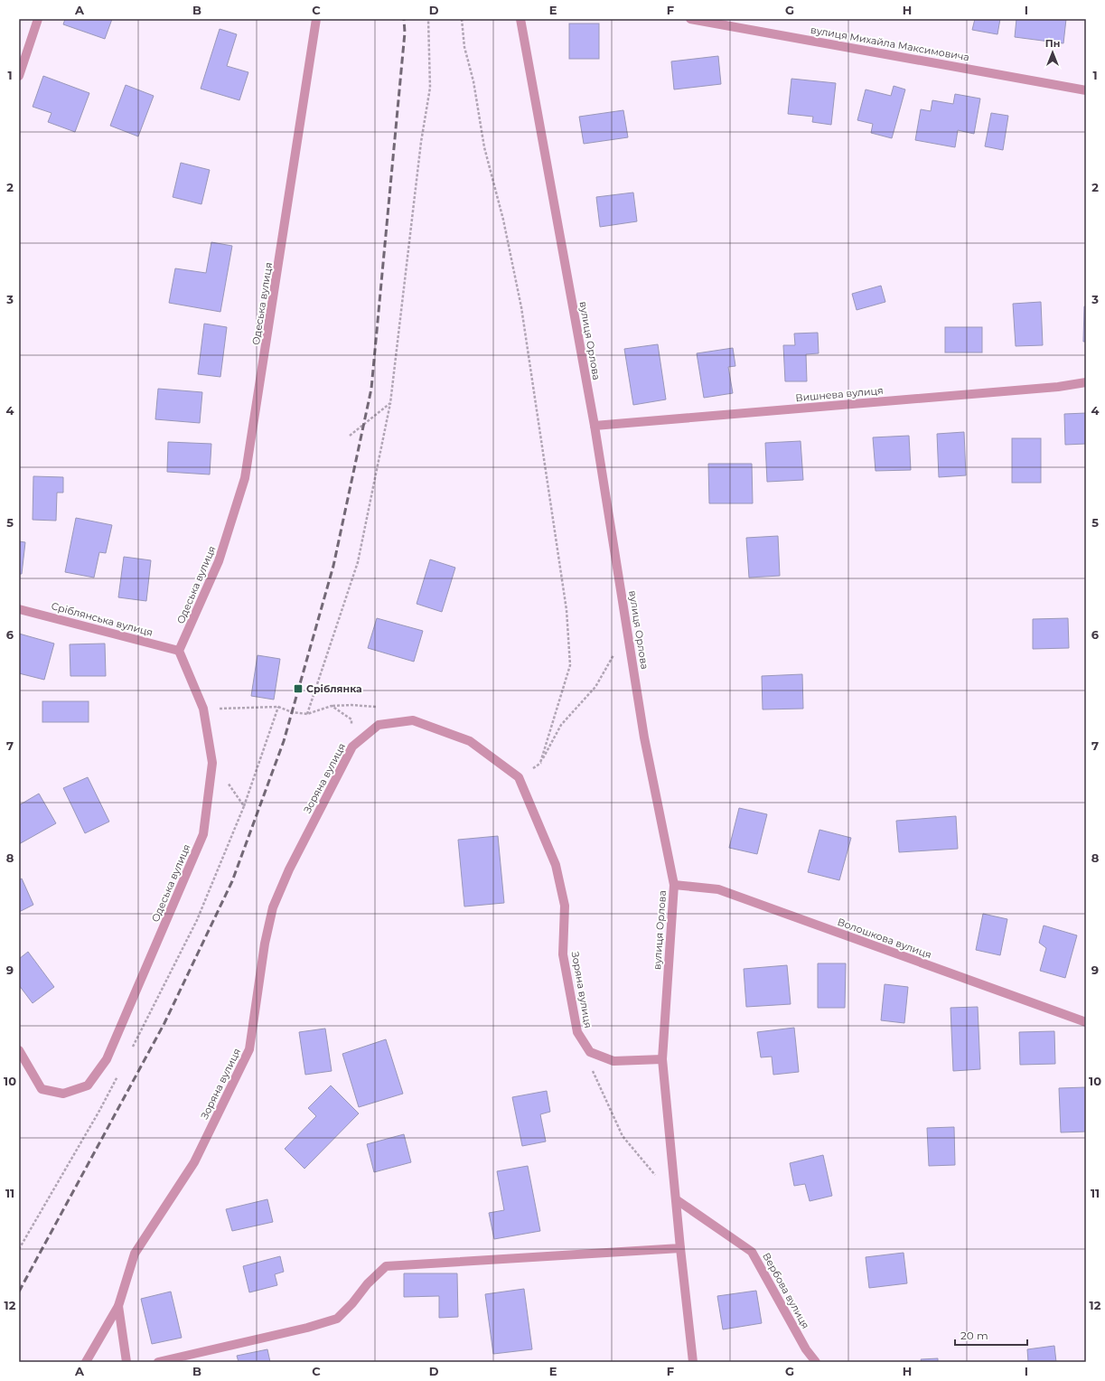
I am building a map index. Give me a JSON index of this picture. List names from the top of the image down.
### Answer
{
  "streets": {
    "street": [
      "вулиця Михайла Максимовича",
      "Одеська вулиця",
      "вулиця Орлова",
      "Вишнева вулиця",
      "Сріблянська вулиця",
      "Зоряна вулиця",
      "Волошкова вулиця",
      "Вербова вулиця"
    ]
  },
  "crossings": [
    ["Одеська вулиця", "Сріблянська вулиця"],
    ["вулиця Орлова", "Вишнева вулиця"],
    ["вулиця Орлова", "Зоряна вулиця"],
    ["вулиця Орлова", "Волошкова вулиця"],
    ["вулиця Орлова", "Вербова вулиця"]
  ],
  "places": {
    "transit": ["Сріблянка"]
  },
  "scale_bar": "20 m",
  "north": "top",
  "grid": {
    "columns": [
      "A",
      "B",
      "C",
      "D",
      "E",
      "F",
      "G",
      "H",
      "I"
    ],
    "rows": [
      "1",
      "2",
      "3",
      "4",
      "5",
      "6",
      "7",
      "8",
      "9",
      "10",
      "11",
      "12"
    ]
  }
}
